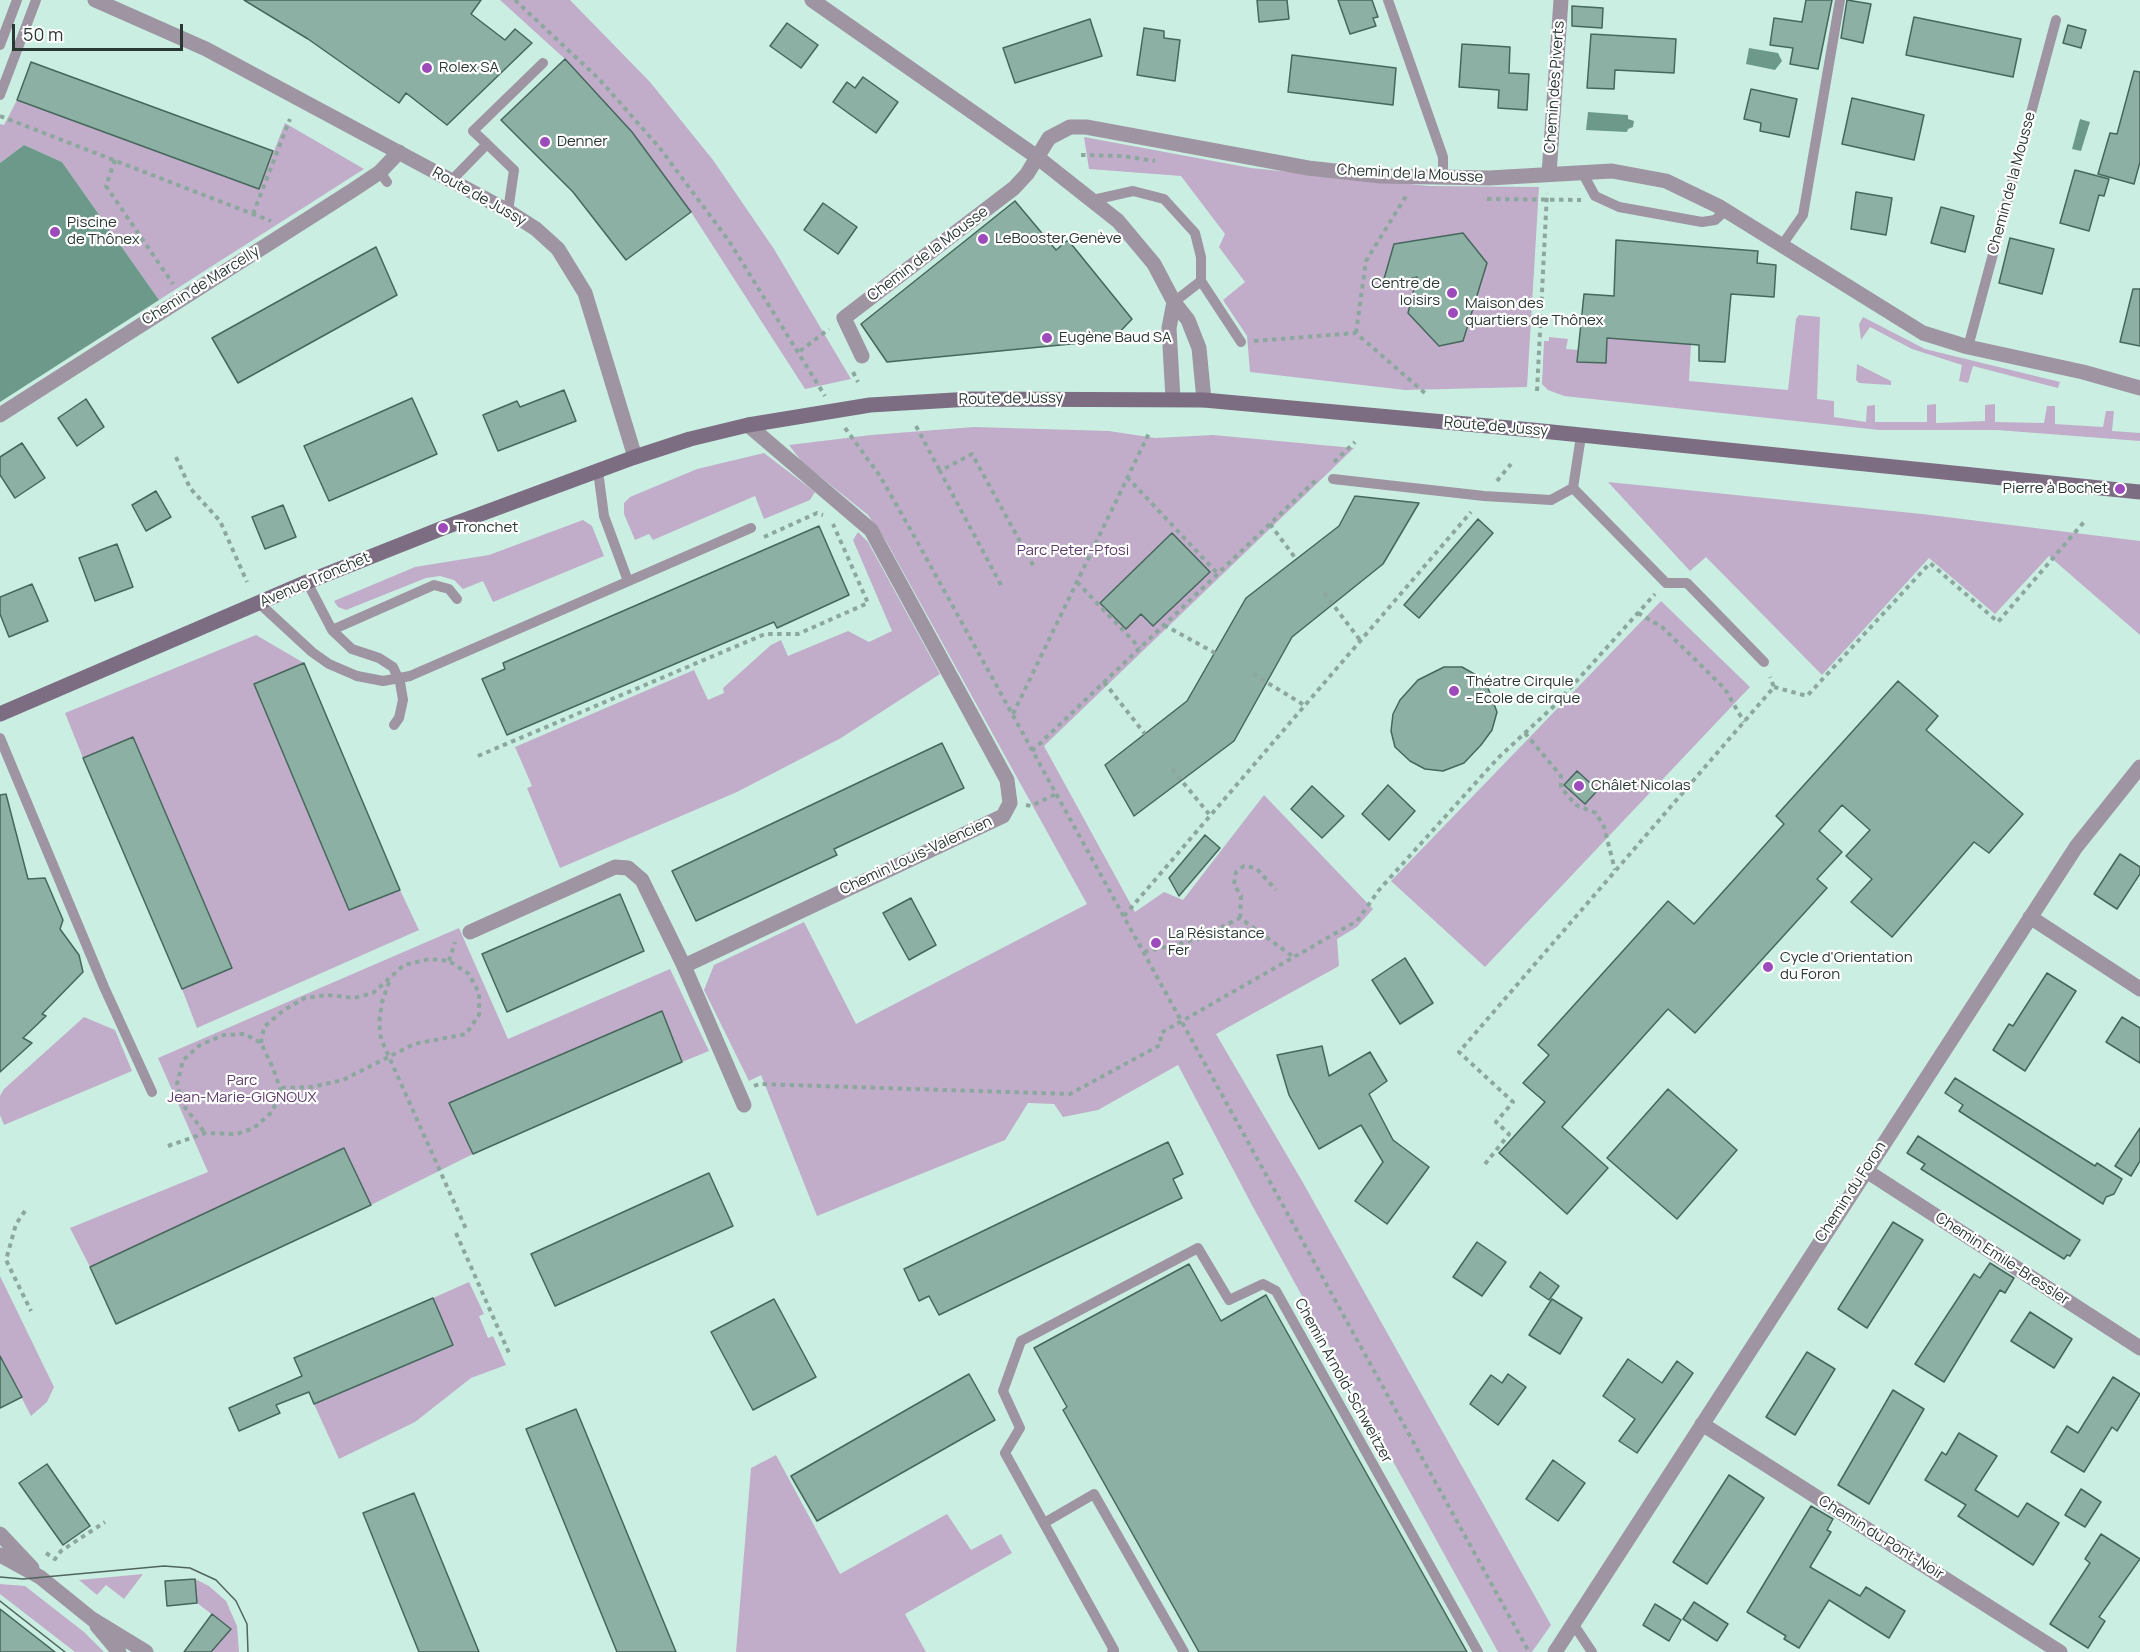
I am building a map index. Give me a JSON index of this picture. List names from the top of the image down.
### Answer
{
  "streets": {
    "main road": ["Route de Jussy", "Avenue Tronchet"],
    "street": [
      "Chemin des Piverts",
      "Chemin de la Mousse",
      "Chemin de Marcelly",
      "Chemin Louis-Valencien",
      "Chemin du Foron",
      "Chemin Emile-Bressler",
      "Chemin du Pont-Noir"
    ],
    "lane": ["Chemin Arnold-Schweitzer"]
  },
  "crossings": [
    ["Chemin des Piverts", "Chemin de la Mousse"],
    ["Route de Jussy", "Chemin de Marcelly"],
    ["Route de Jussy", "Avenue Tronchet"],
    ["Chemin du Foron", "Chemin Emile-Bressler"],
    ["Chemin du Foron", "Chemin du Pont-Noir"]
  ],
  "parks": ["Parc Peter-Pfosi", "Parc Jean-Marie-GIGNOUX"],
  "places": [
    "Rolex SA",
    "Denner",
    "Piscine de Thônex",
    "LeBooster Genève",
    "Centre de loisirs",
    "Maison des quartiers de Thônex",
    "Eugène Baud SA",
    "Pierre à Bochet",
    "Tronchet",
    "Théatre Cirqule - Ecole de cirque",
    "Châlet Nicolas",
    "La Résistance Fer",
    "Cycle d'Orientation du Foron"
  ],
  "scale_bar": "50 m"
}
